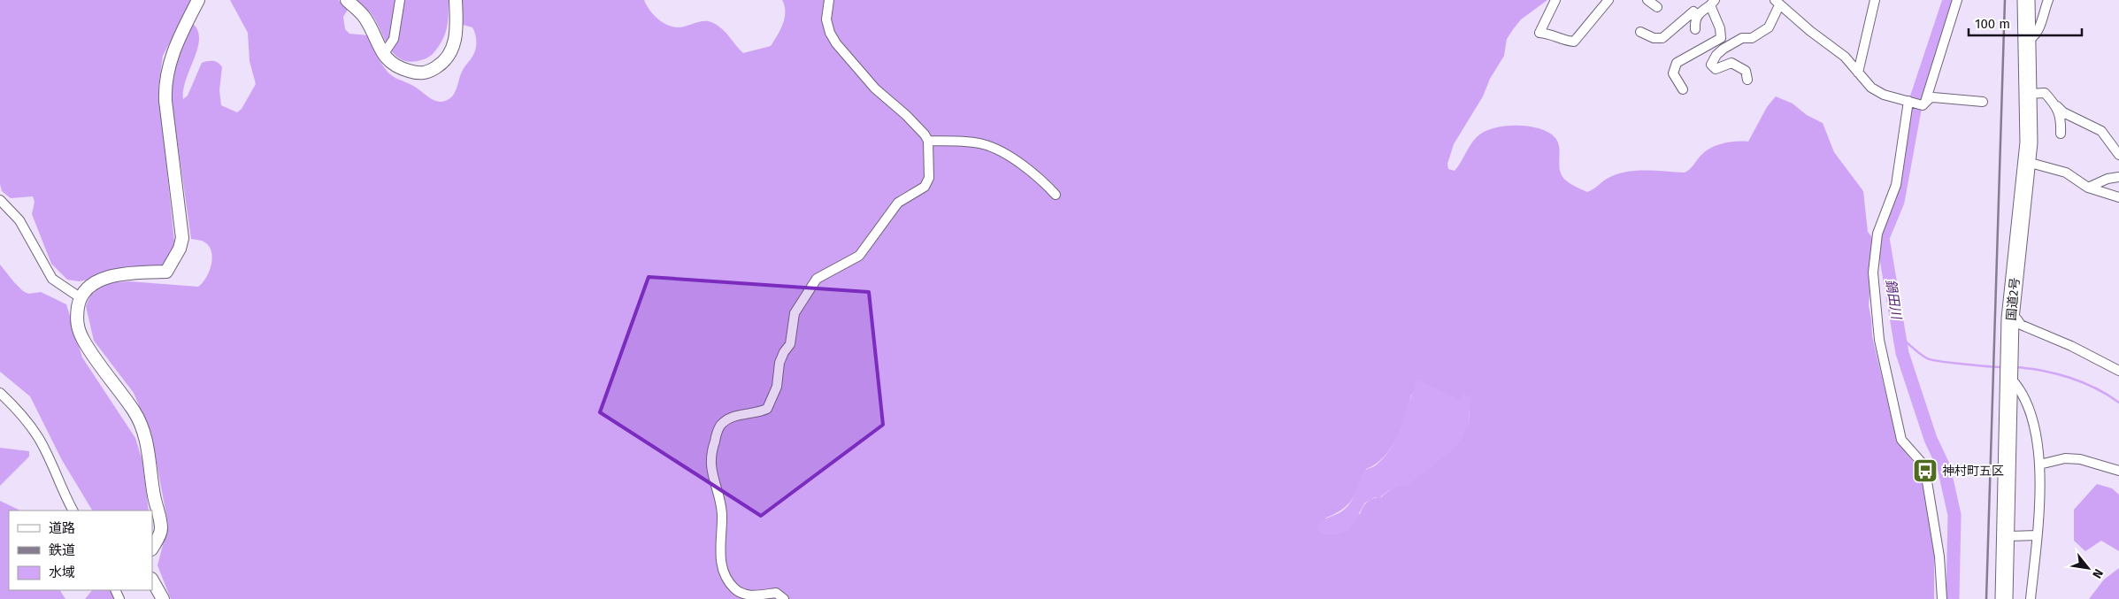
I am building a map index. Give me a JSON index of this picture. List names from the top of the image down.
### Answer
{
  "streets": {
    "highway": ["国道2号"]
  },
  "water": ["鍋田川"],
  "places": {
    "bus stop": ["神村町五区"]
  },
  "legend": ["道路", "鉄道", "水域"],
  "scale_bar": "100 m",
  "north": "bottom right"
}
